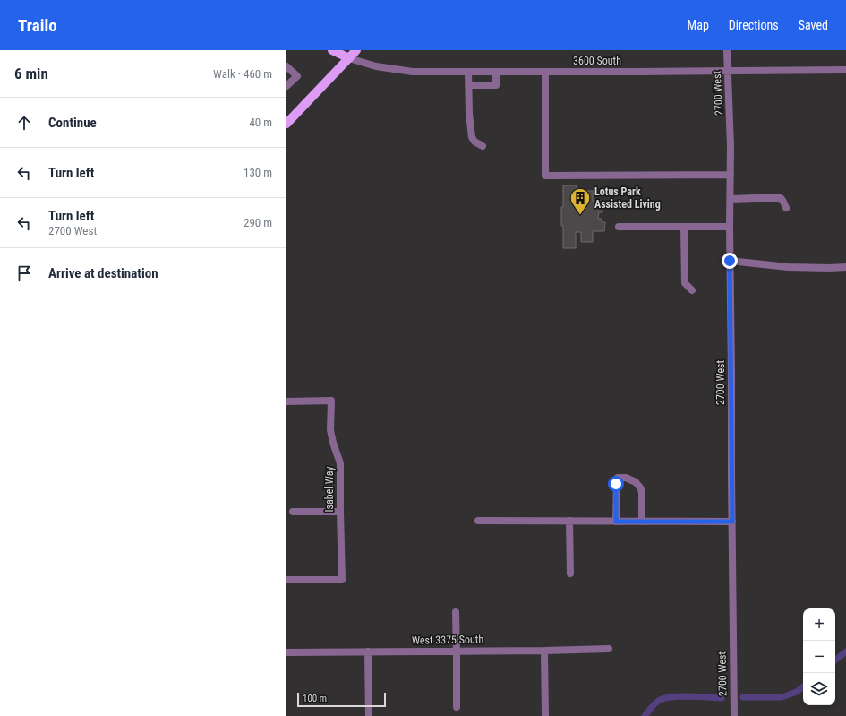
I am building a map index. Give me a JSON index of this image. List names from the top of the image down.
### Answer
{
  "streets": {
    "street": [
      "3600 South",
      "2700 West",
      "Isabel Way",
      "West 3375 South"
    ]
  },
  "crossings": [
    ["3600 South", "2700 West"]
  ],
  "places": {
    "building": ["Lotus Park Assisted Living"]
  },
  "scale_bar": "100 m",
  "page": {
    "header": "Trailo",
    "nav": ["Map", "Directions", "Saved"],
    "heading": ["6 min", "Walk · 460 m"],
    "list": [
      ["Continue", "40 m"],
      ["Turn left", "130 m"],
      ["Turn left", "2700 West", "290 m"],
      "Arrive at destination"
    ],
    "map_buttons": ["+", "−"],
    "scale": "100 m"
  }
}
